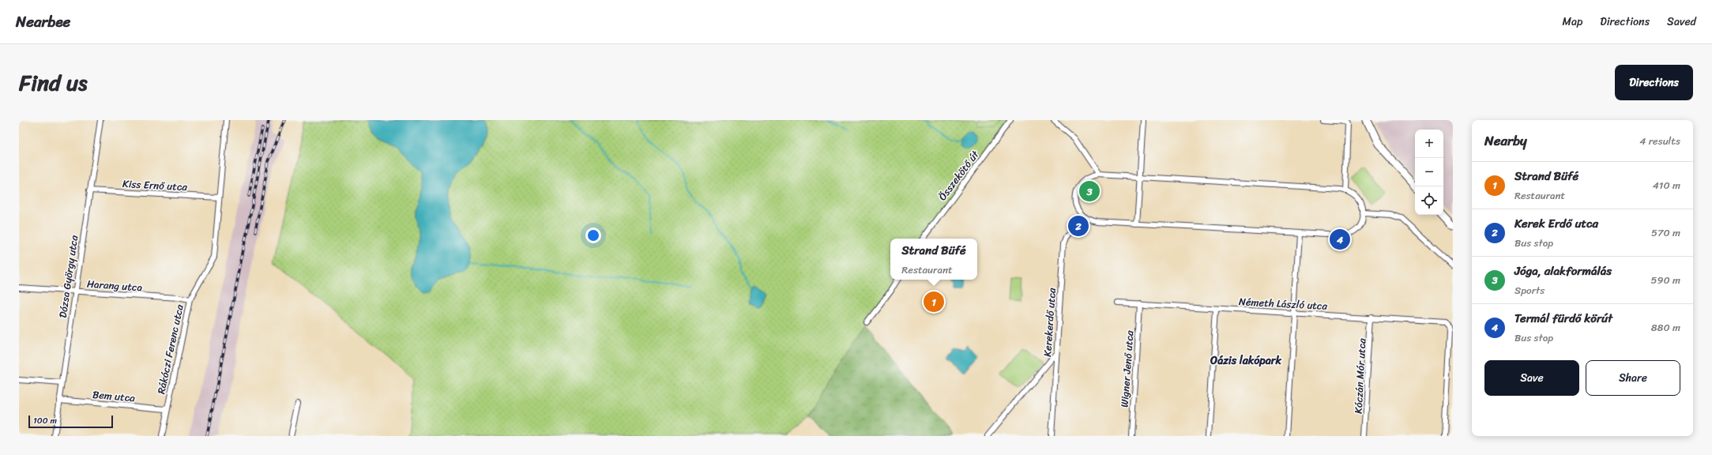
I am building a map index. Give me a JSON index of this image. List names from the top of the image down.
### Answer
{
  "streets": {
    "street": [
      "Összekötő út",
      "Kiss Ernő utca",
      "Dózsa György utca",
      "Harang utca",
      "Németh László utca",
      "Kerekerdő utca",
      "Rákóczi Ferenc utca",
      "Wigner Jenő utca",
      "Kóczán Mór utca",
      "Bem utca"
    ]
  },
  "crossings": [
    ["Kiss Ernő utca", "Dózsa György utca"],
    ["Kiss Ernő utca", "Rákóczi Ferenc utca"],
    ["Dózsa György utca", "Harang utca"],
    ["Dózsa György utca", "Bem utca"],
    ["Harang utca", "Rákóczi Ferenc utca"],
    ["Németh László utca", "Wigner Jenő utca"],
    ["Németh László utca", "Kóczán Mór utca"],
    ["Rákóczi Ferenc utca", "Bem utca"]
  ],
  "districts": ["Oázis lakópark"],
  "scale_bar": "100 m",
  "page": {
    "header": "Nearbee",
    "nav": ["Map", "Directions", "Saved"],
    "title": "Find us",
    "buttons": [
      "Directions",
      ["Save", "Share"]
    ],
    "heading": ["Nearby", "4 results"],
    "map_buttons": ["+", "−"],
    "list": [
      {
        "mark": "1",
        "name": "Strand Büfé",
        "note": "Restaurant",
        "value": "410 m"
      },
      {
        "mark": "2",
        "name": "Kerek Erdő utca",
        "note": "Bus stop",
        "value": "570 m"
      },
      {
        "mark": "3",
        "name": "Jóga, alakformálás",
        "note": "Sports",
        "value": "590 m"
      },
      {
        "mark": "4",
        "name": "Termál fürdő körút",
        "note": "Bus stop",
        "value": "880 m"
      }
    ],
    "pins": [
      "3",
      "2",
      "4",
      "1"
    ],
    "popup": ["Strand Büfé", "Restaurant"],
    "scale": "100 m"
  }
}
